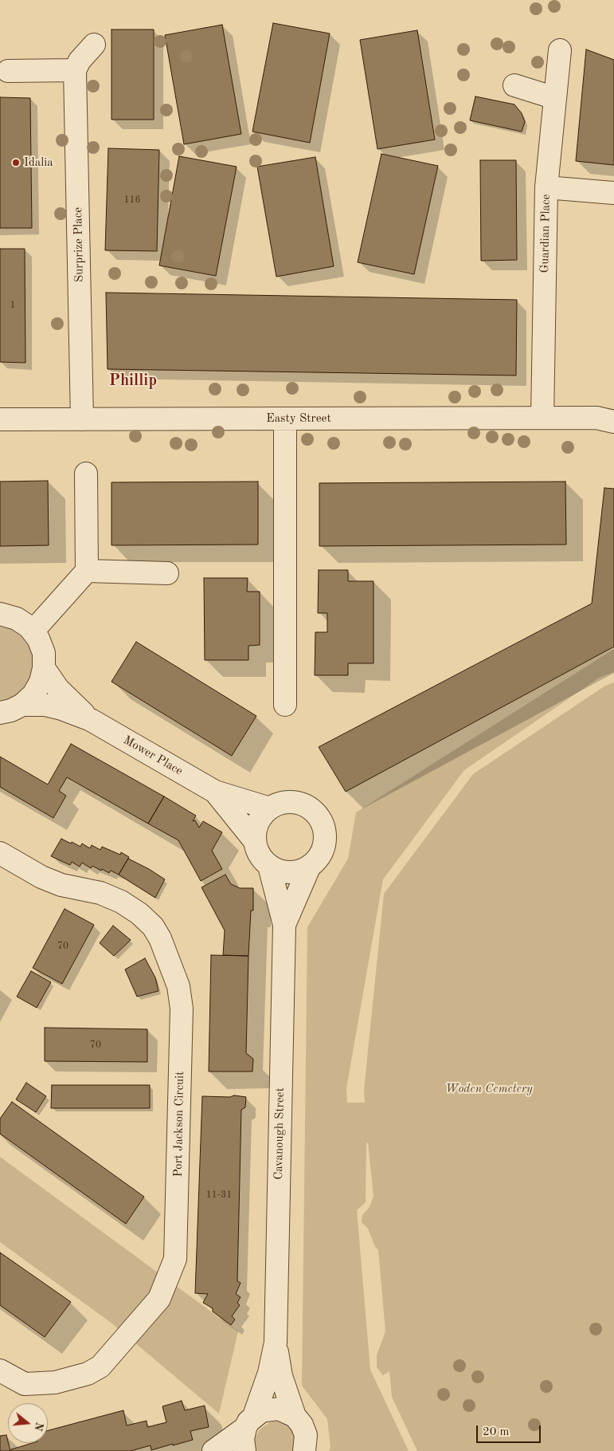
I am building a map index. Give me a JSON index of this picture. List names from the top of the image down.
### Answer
{
  "streets": {
    "street": [
      "Guardian Place",
      "Surprize Place",
      "Easty Street",
      "Mower Place",
      "Port Jackson Circuit",
      "Cavanough Street"
    ]
  },
  "crossings": [
    ["Guardian Place", "Easty Street"],
    ["Surprize Place", "Easty Street"],
    ["Mower Place", "Cavanough Street"]
  ],
  "districts": ["Phillip"],
  "parks": ["Woden Cemetery"],
  "places": ["Idalia"],
  "house_numbers": [
    "116",
    "1",
    "70",
    "70",
    "11-31"
  ],
  "scale_bar": "20 m",
  "north": "right"
}
